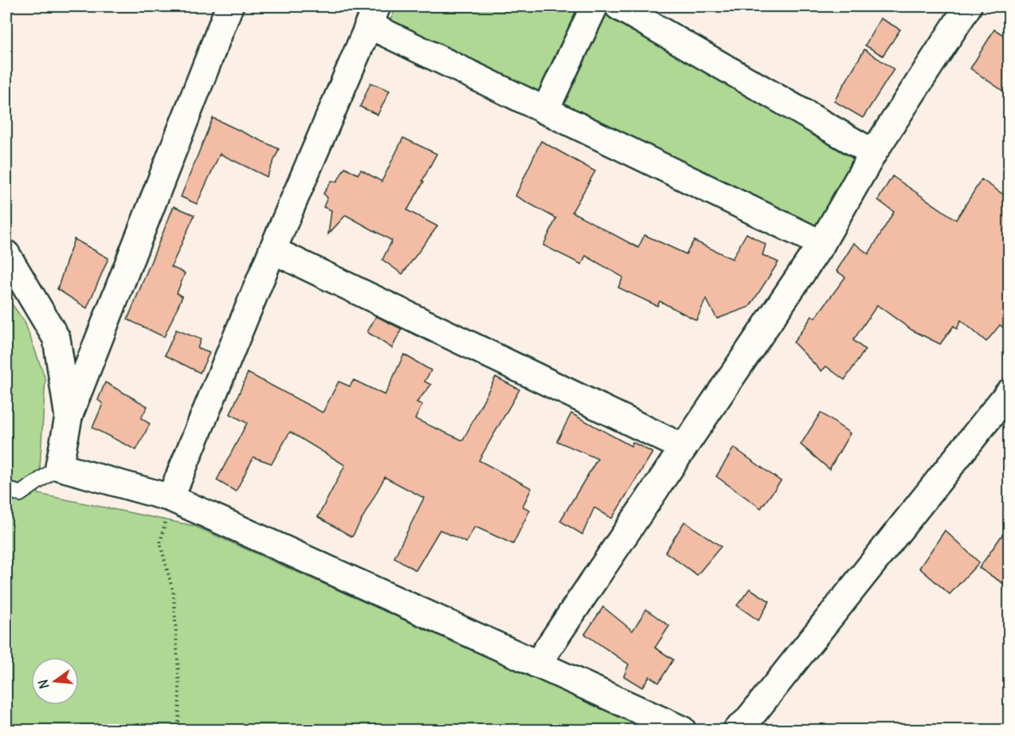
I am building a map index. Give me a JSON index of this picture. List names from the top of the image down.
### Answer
{
  "north": "left"
}
